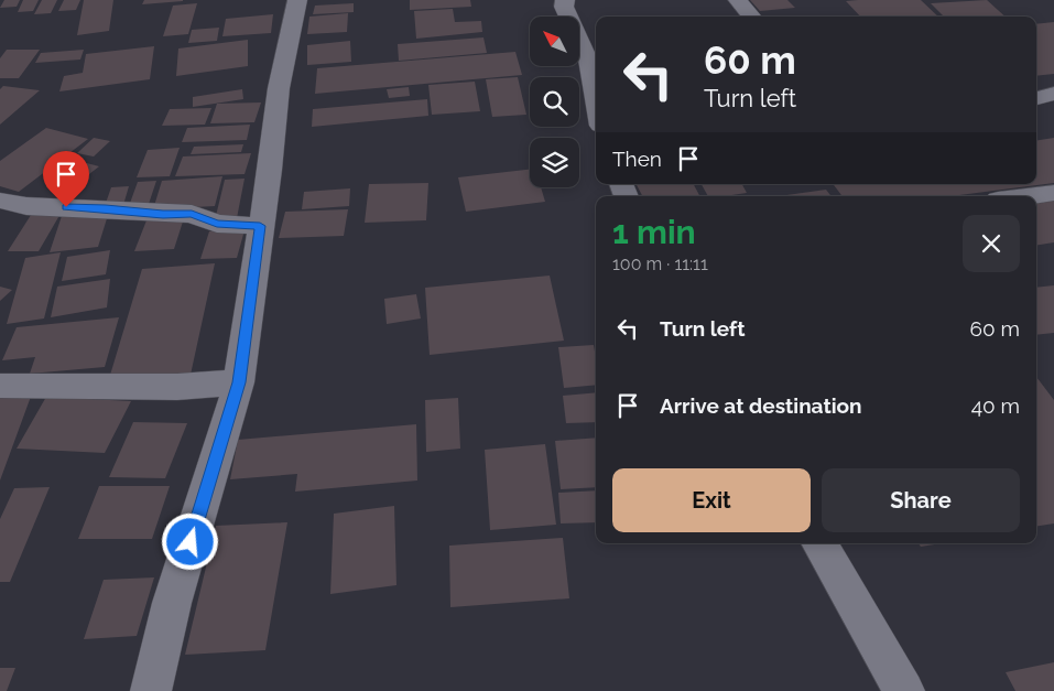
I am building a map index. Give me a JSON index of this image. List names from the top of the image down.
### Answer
{
  "north": "top left",
  "page": {
    "turn": ["60 m", "Turn left"],
    "then": "Then",
    "heading": ["1 min", "100 m · 11:11"],
    "list": [
      {
        "name": "Turn left",
        "value": "60 m"
      },
      {
        "name": "Arrive at destination",
        "value": "40 m"
      }
    ],
    "buttons": ["Exit", "Share"]
  }
}
